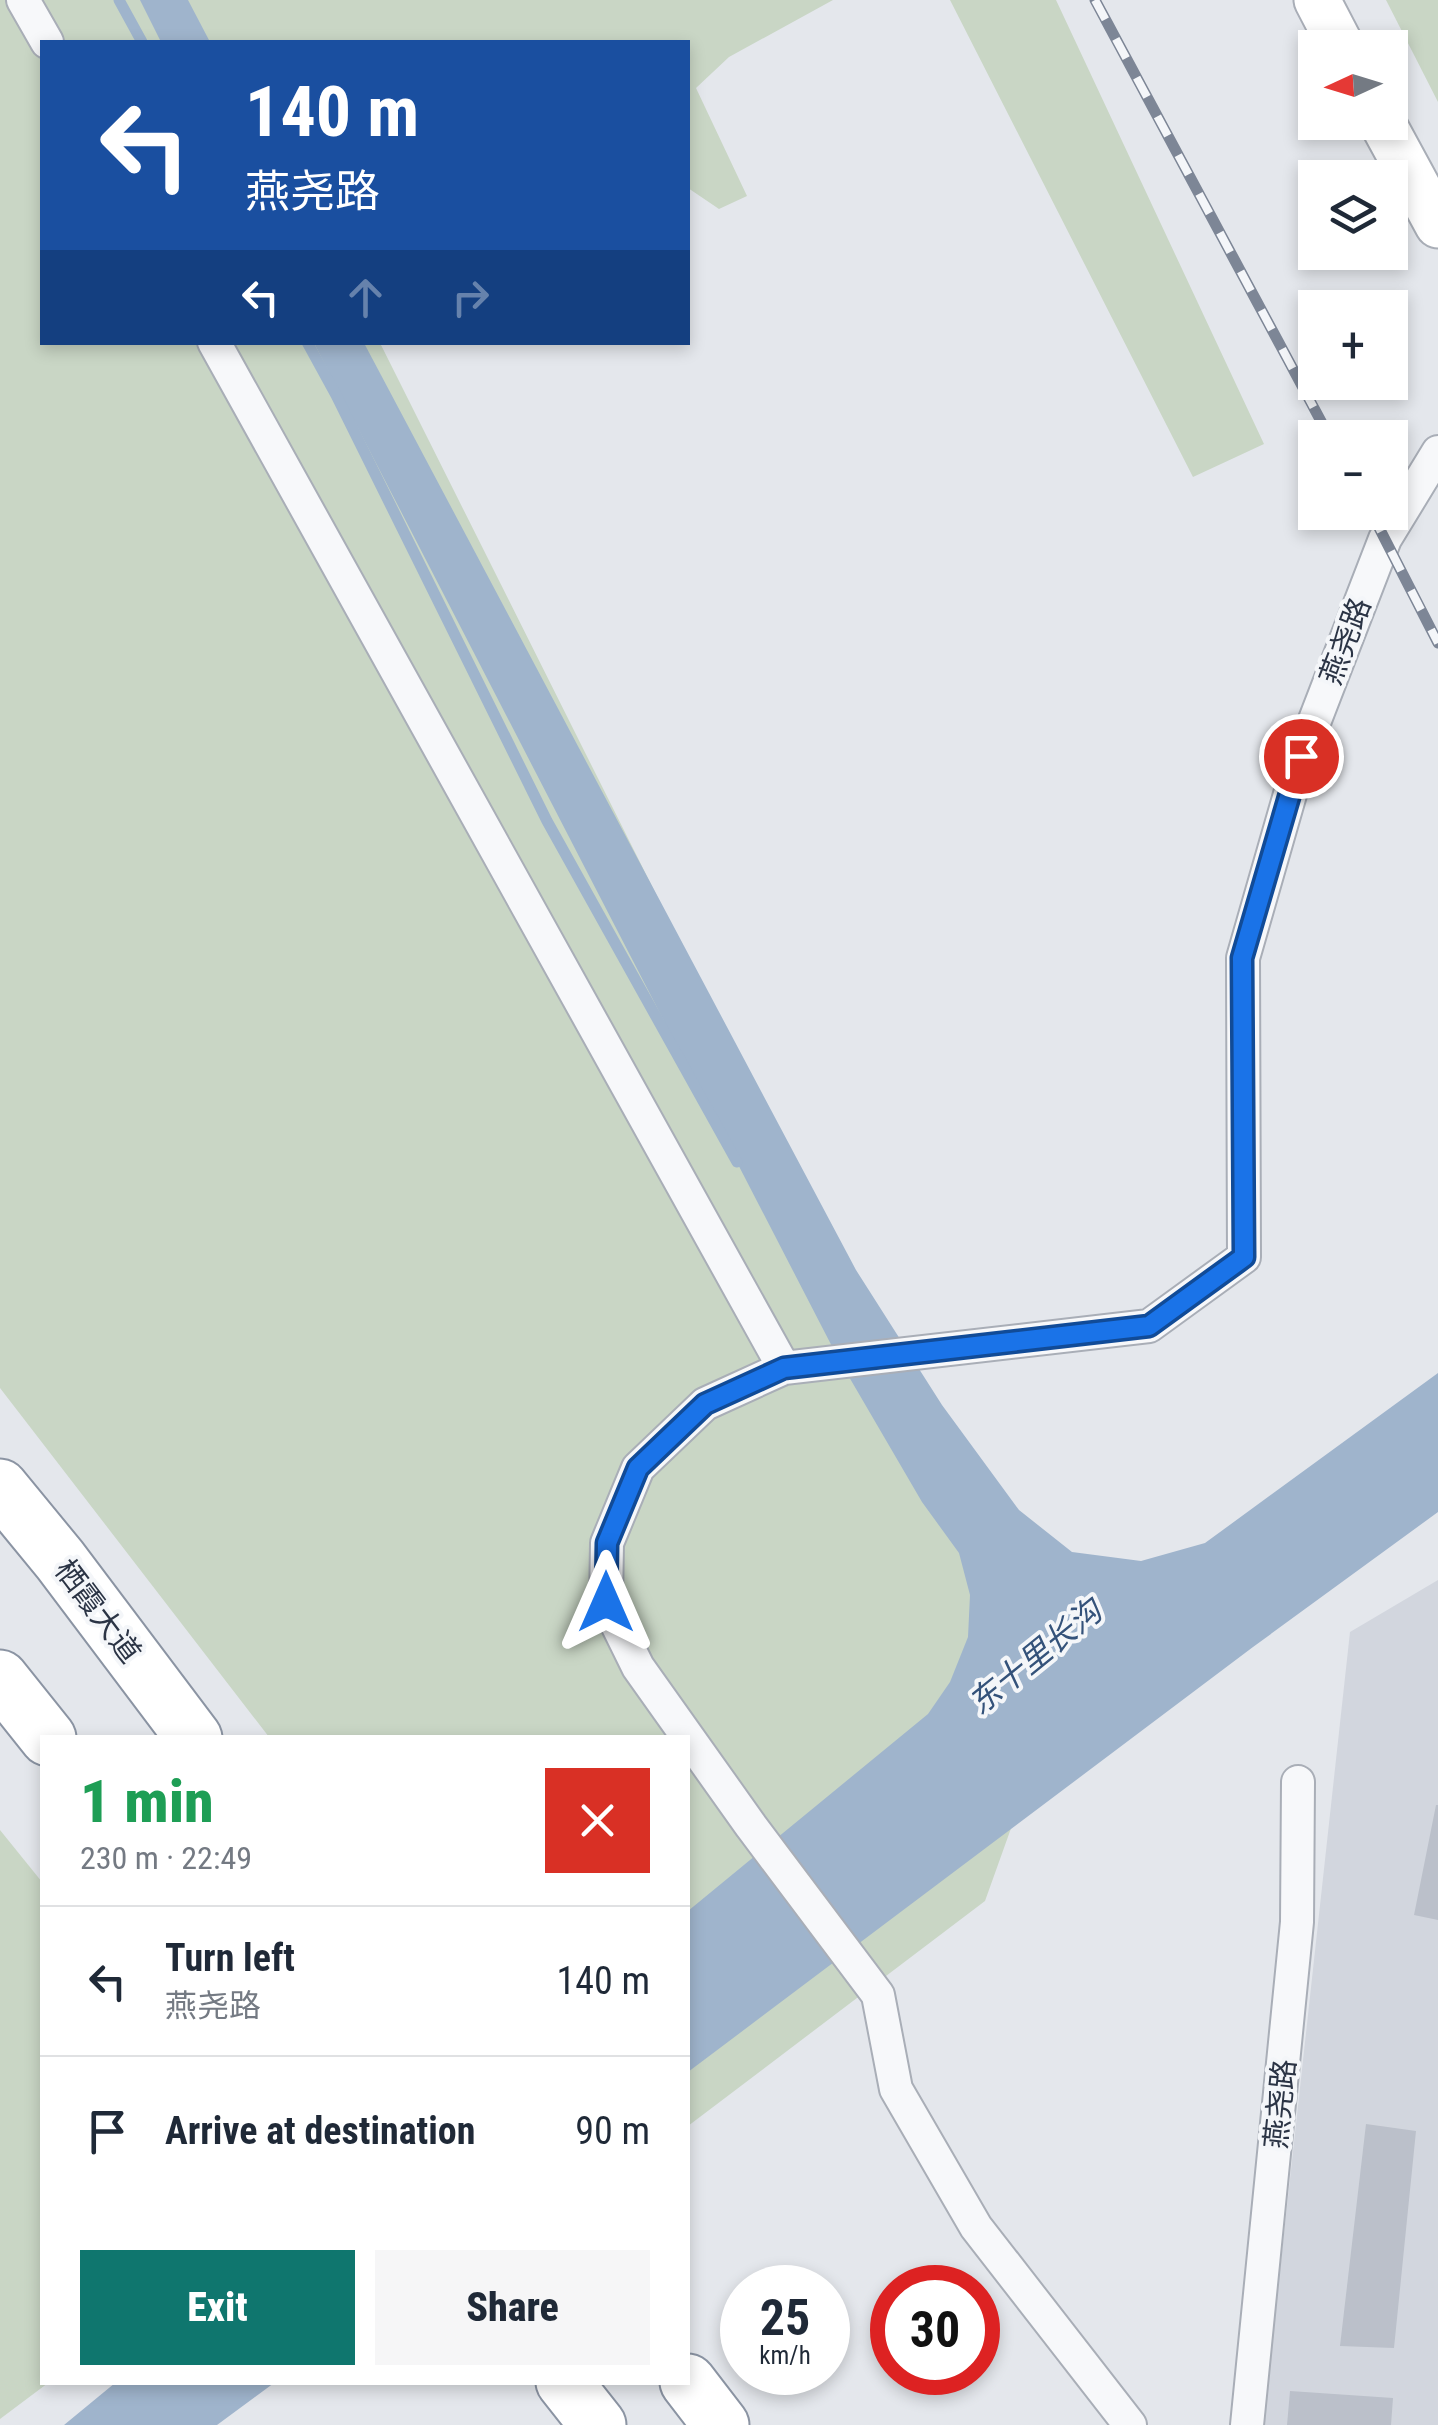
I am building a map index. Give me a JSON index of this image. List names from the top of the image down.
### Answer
{
  "streets": {
    "highway": ["栖霞大道"],
    "street": ["燕尧路"]
  },
  "water": ["东十里长沟"],
  "north": "left",
  "page": {
    "map_buttons": ["+", "−"],
    "turn": ["140 m", "燕尧路"],
    "heading": ["1 min", "230 m · 22:49"],
    "list": [
      {
        "name": "Turn left",
        "note": "燕尧路",
        "value": "140 m"
      },
      {
        "name": "Arrive at destination",
        "value": "90 m"
      }
    ],
    "buttons": ["Exit", "Share"],
    "speed": "25 km/h",
    "limit": "30"
  }
}
